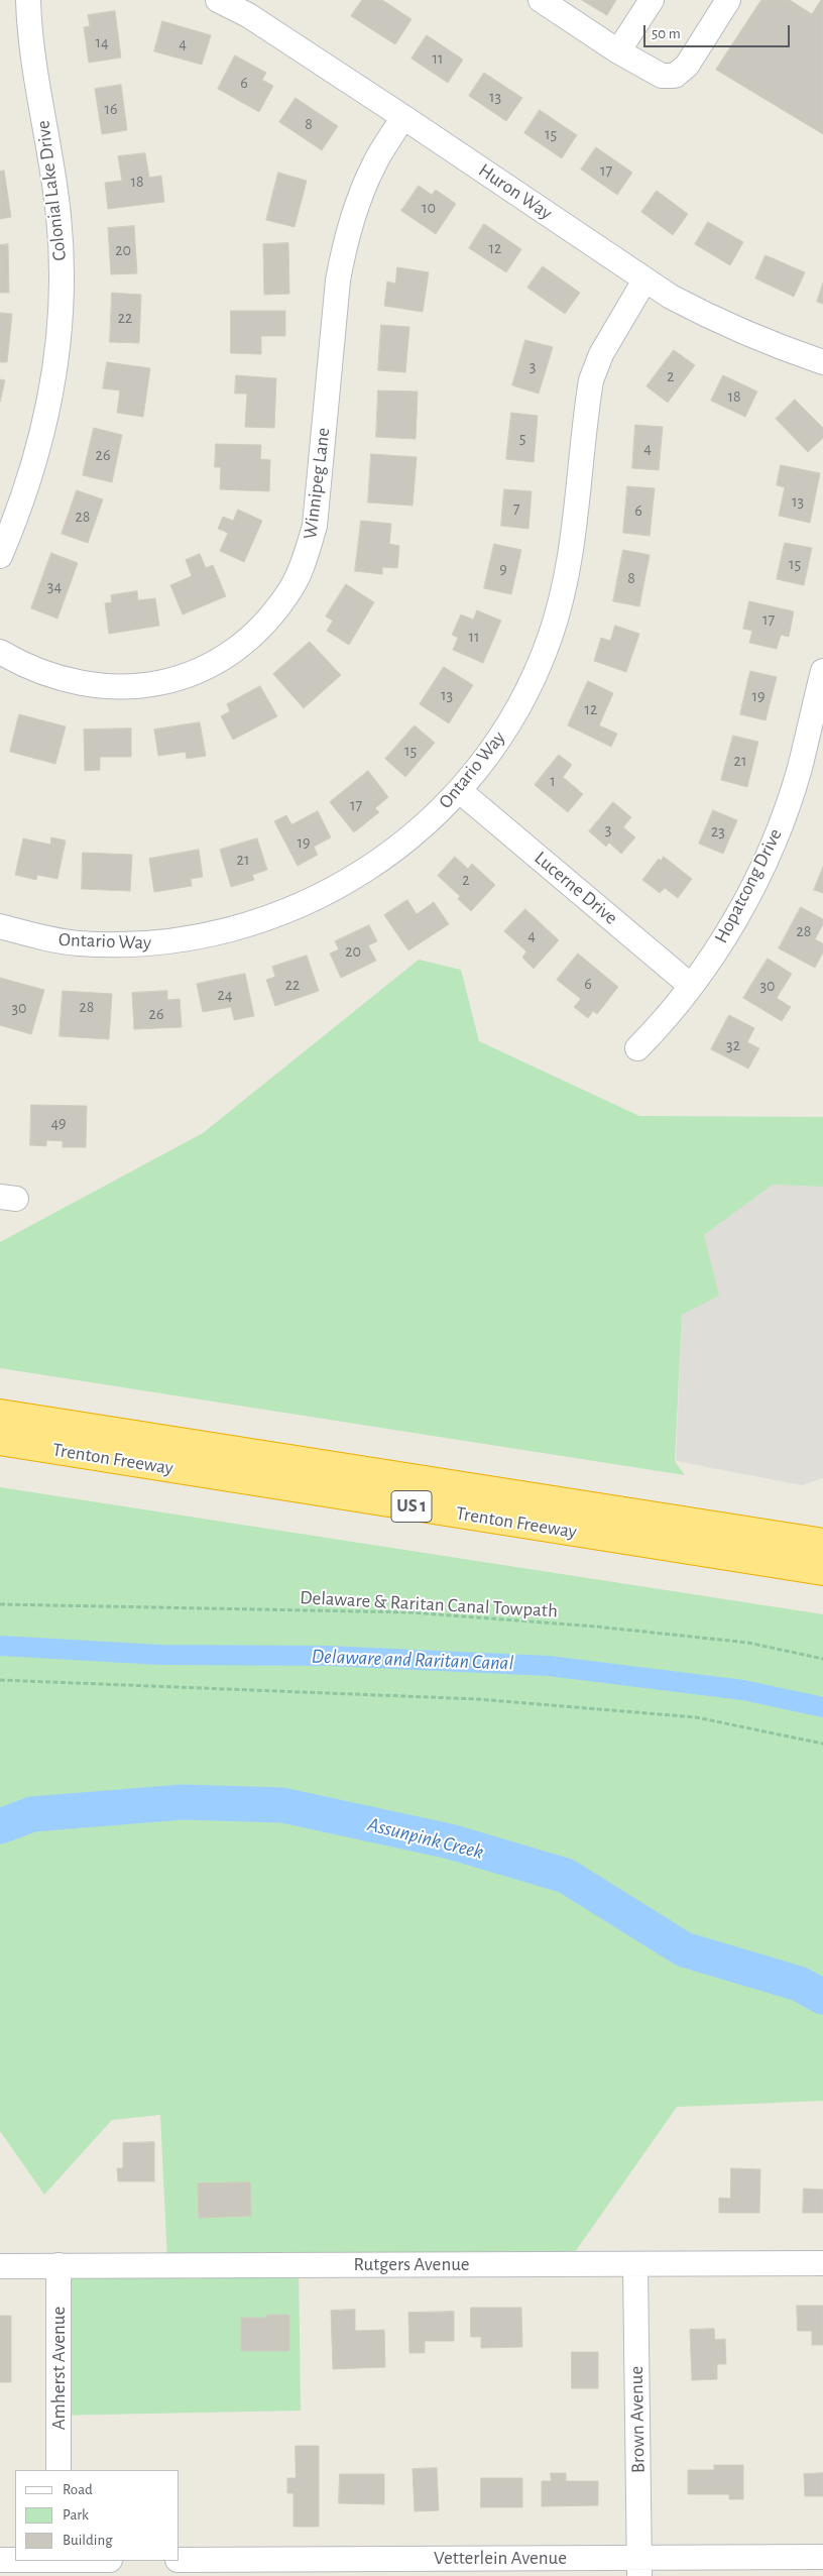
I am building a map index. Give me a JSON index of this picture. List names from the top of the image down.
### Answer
{
  "streets": {
    "highway": ["Trenton Freeway", "US 1"],
    "street": [
      "Colonial Lake Drive",
      "Huron Way",
      "Winnipeg Lane",
      "Ontario Way",
      "Hopatcong Drive",
      "Lucerne Drive",
      "Rutgers Avenue",
      "Amherst Avenue",
      "Brown Avenue",
      "Vetterlein Avenue"
    ],
    "path": ["Delaware & Raritan Canal Towpath"]
  },
  "crossings": [
    ["Huron Way", "Winnipeg Lane"],
    ["Huron Way", "Ontario Way"],
    ["Ontario Way", "Lucerne Drive"],
    ["Hopatcong Drive", "Lucerne Drive"],
    ["Rutgers Avenue", "Amherst Avenue"],
    ["Rutgers Avenue", "Brown Avenue"],
    ["Brown Avenue", "Vetterlein Avenue"]
  ],
  "water": ["Delaware and Raritan Canal", "Assunpink Creek"],
  "house_numbers": [
    "14",
    "4",
    "11",
    "6",
    "13",
    "16",
    "8",
    "15",
    "17",
    "18",
    "10",
    "12",
    "20",
    "22",
    "3",
    "2",
    "18",
    "5",
    "4",
    "26",
    "13",
    "7",
    "6",
    "28",
    "15",
    "9",
    "8",
    "34",
    "17",
    "11",
    "13",
    "19",
    "12",
    "15",
    "21",
    "1",
    "17",
    "3",
    "23",
    "19",
    "21",
    "2",
    "28",
    "4",
    "20",
    "6",
    "22",
    "30",
    "24",
    "28",
    "30",
    "26",
    "32",
    "49"
  ],
  "legend": ["Road", "Park", "Building"],
  "scale_bar": "50 m"
}
